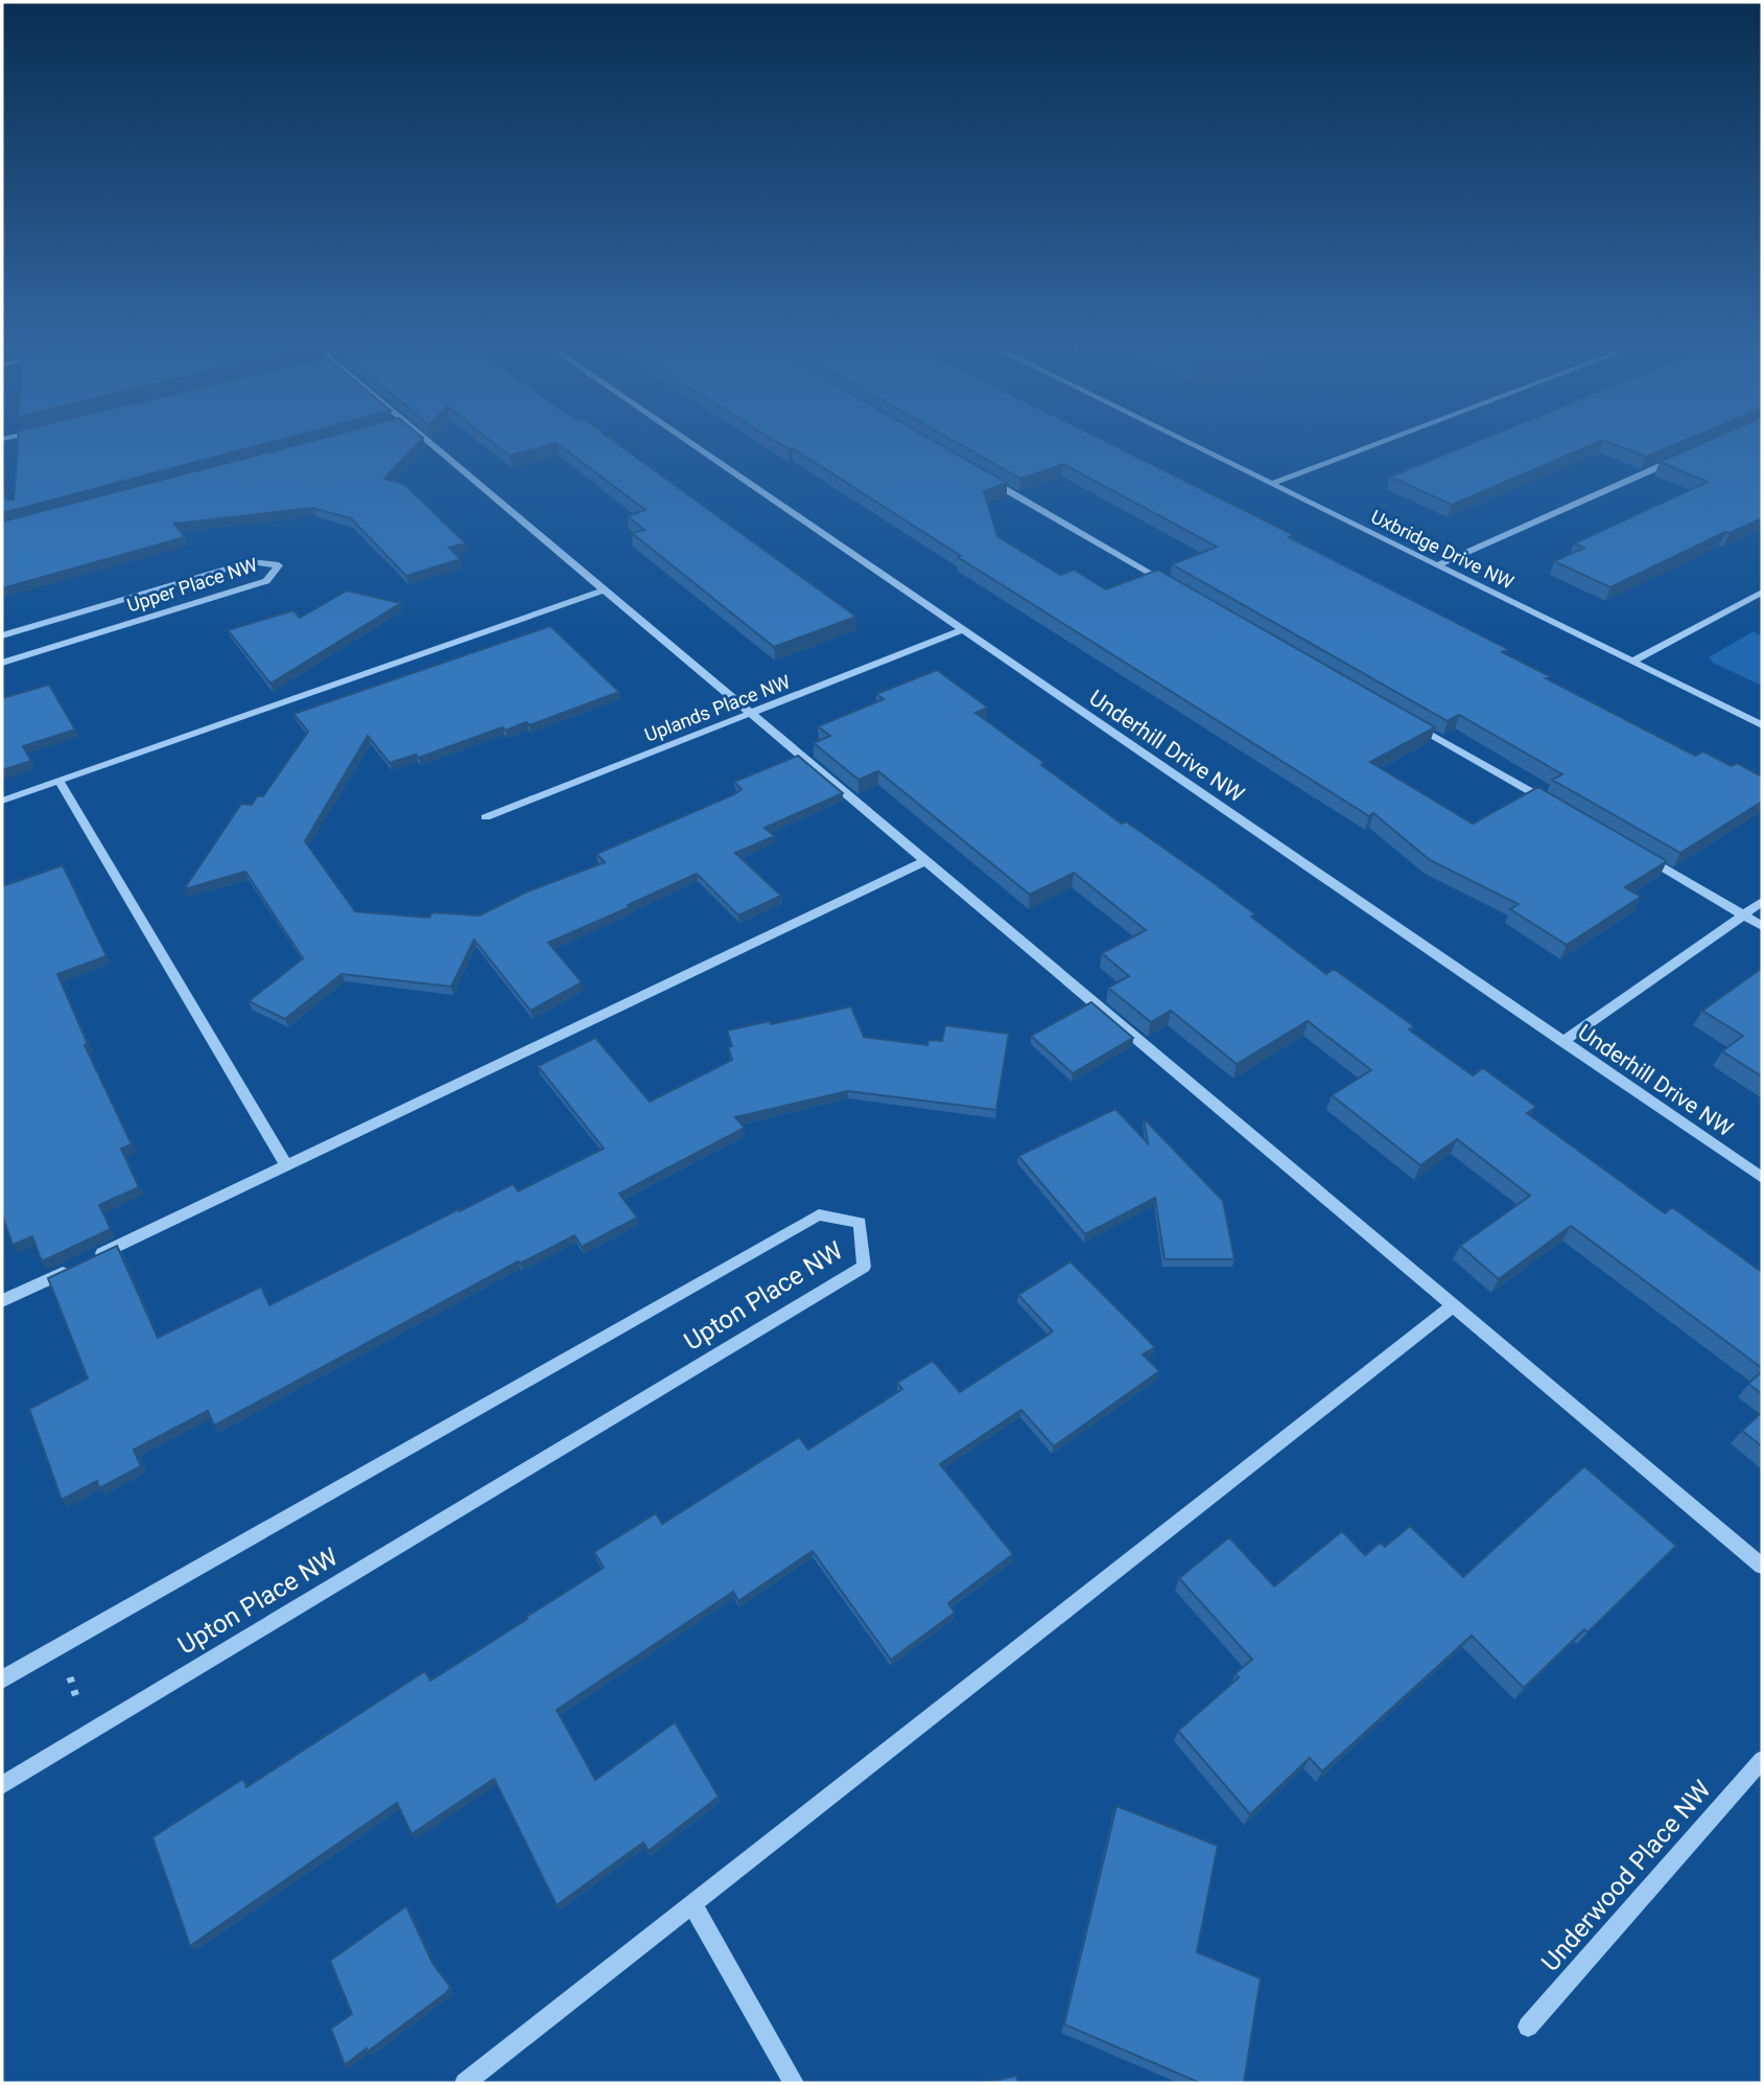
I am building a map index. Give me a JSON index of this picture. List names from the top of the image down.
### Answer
{
  "streets": {
    "street": [
      "Uxbridge Drive NW",
      "Upper Place NW",
      "Uplands Place NW",
      "Underhill Drive NW",
      "Upton Place NW",
      "Underwood Place NW"
    ]
  },
  "crossings": [
    ["Uplands Place NW", "Underhill Drive NW"]
  ]
}
